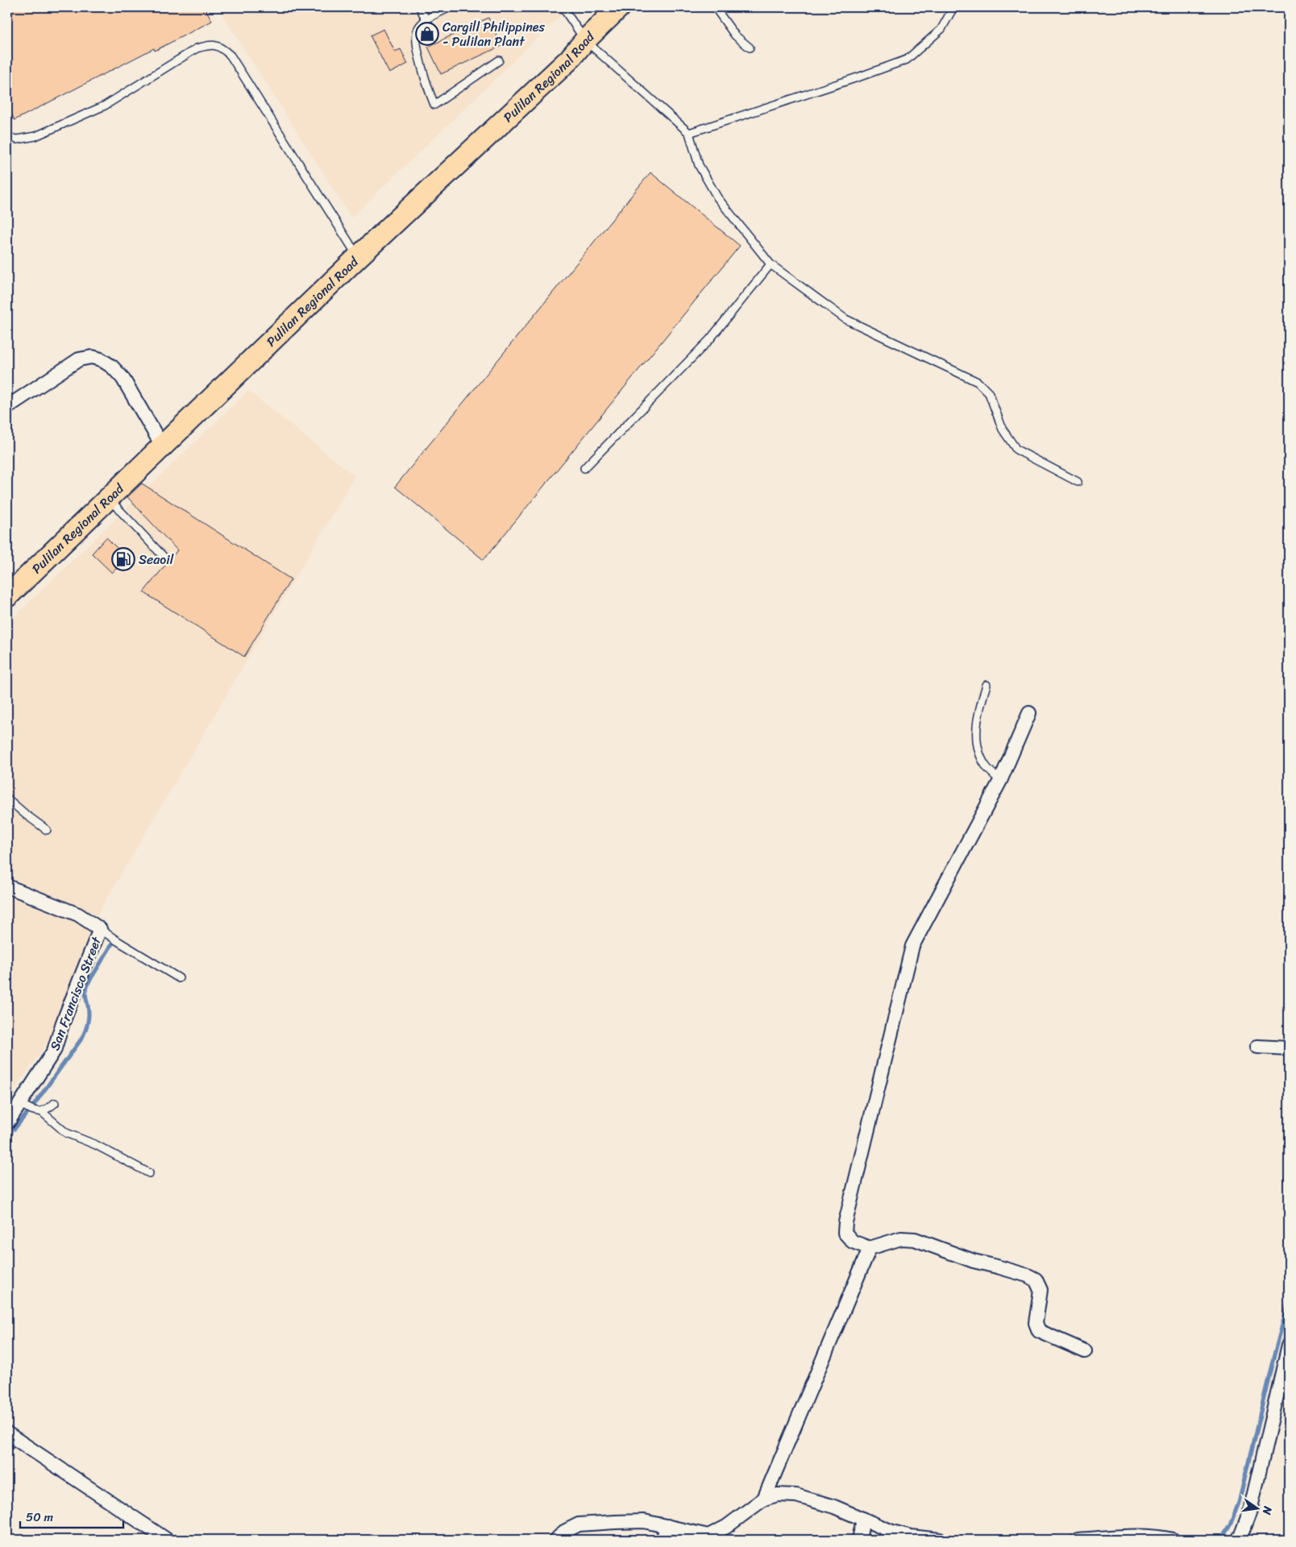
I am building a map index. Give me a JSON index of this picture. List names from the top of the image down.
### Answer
{
  "streets": {
    "main road": ["Pulilan Regional Road"],
    "street": ["San Francisco Street"]
  },
  "places": {
    "shop": ["Cargill Philippines - Pulilan Plant"],
    "fuel station": ["Seaoil"]
  },
  "scale_bar": "50 m",
  "north": "right"
}
